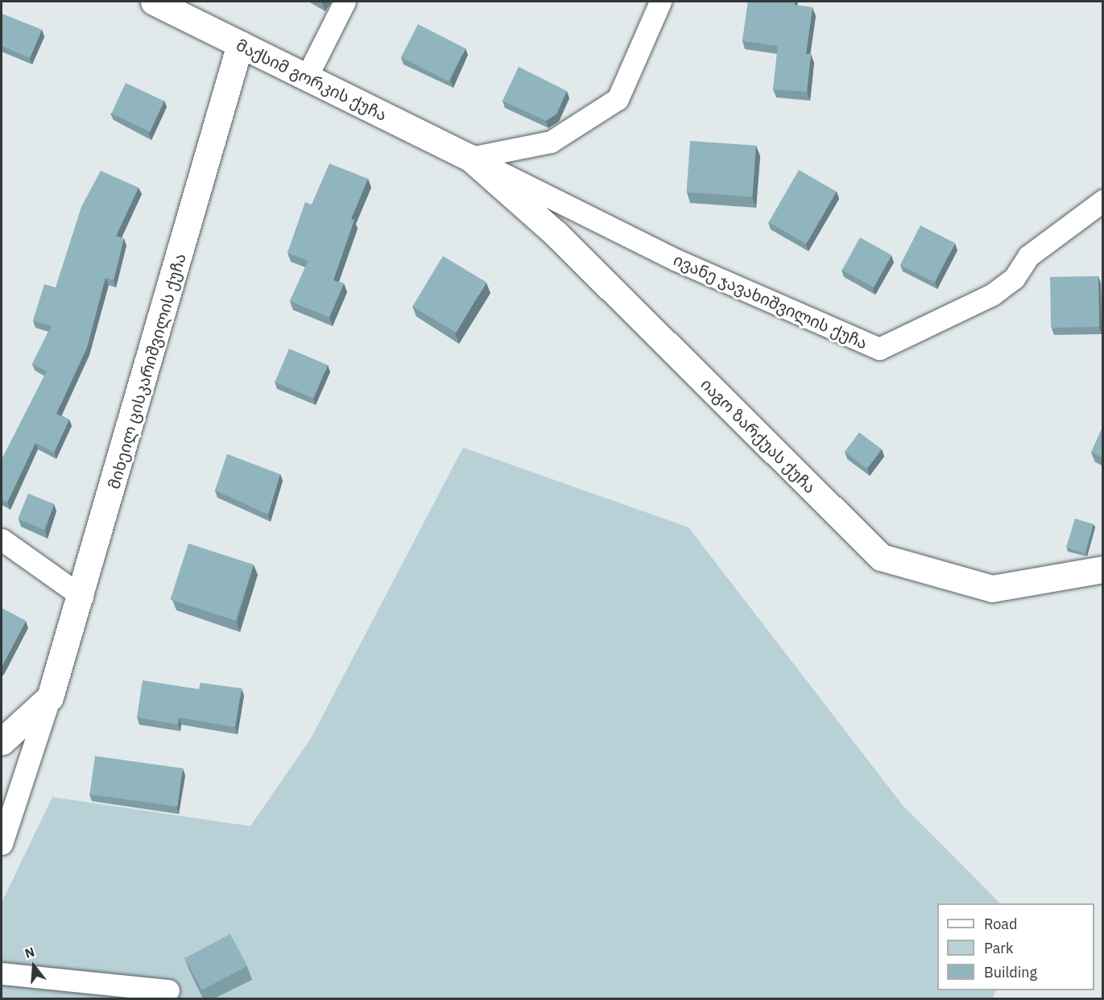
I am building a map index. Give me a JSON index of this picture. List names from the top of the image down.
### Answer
{
  "streets": {
    "street": [
      "მაქსიმ გორკის ქუჩა",
      "ივანე ჯავახიშვილის ქუჩა",
      "მიხეილ ცისკარიშვილის ქუჩა",
      "იაგო ზარქუას ქუჩა"
    ]
  },
  "crossings": [
    ["მაქსიმ გორკის ქუჩა", "ივანე ჯავახიშვილის ქუჩა"],
    ["მაქსიმ გორკის ქუჩა", "მიხეილ ცისკარიშვილის ქუჩა"],
    ["მაქსიმ გორკის ქუჩა", "იაგო ზარქუას ქუჩა"],
    ["ივანე ჯავახიშვილის ქუჩა", "იაგო ზარქუას ქუჩა"]
  ],
  "legend": ["Road", "Park", "Building"],
  "north": "top"
}
